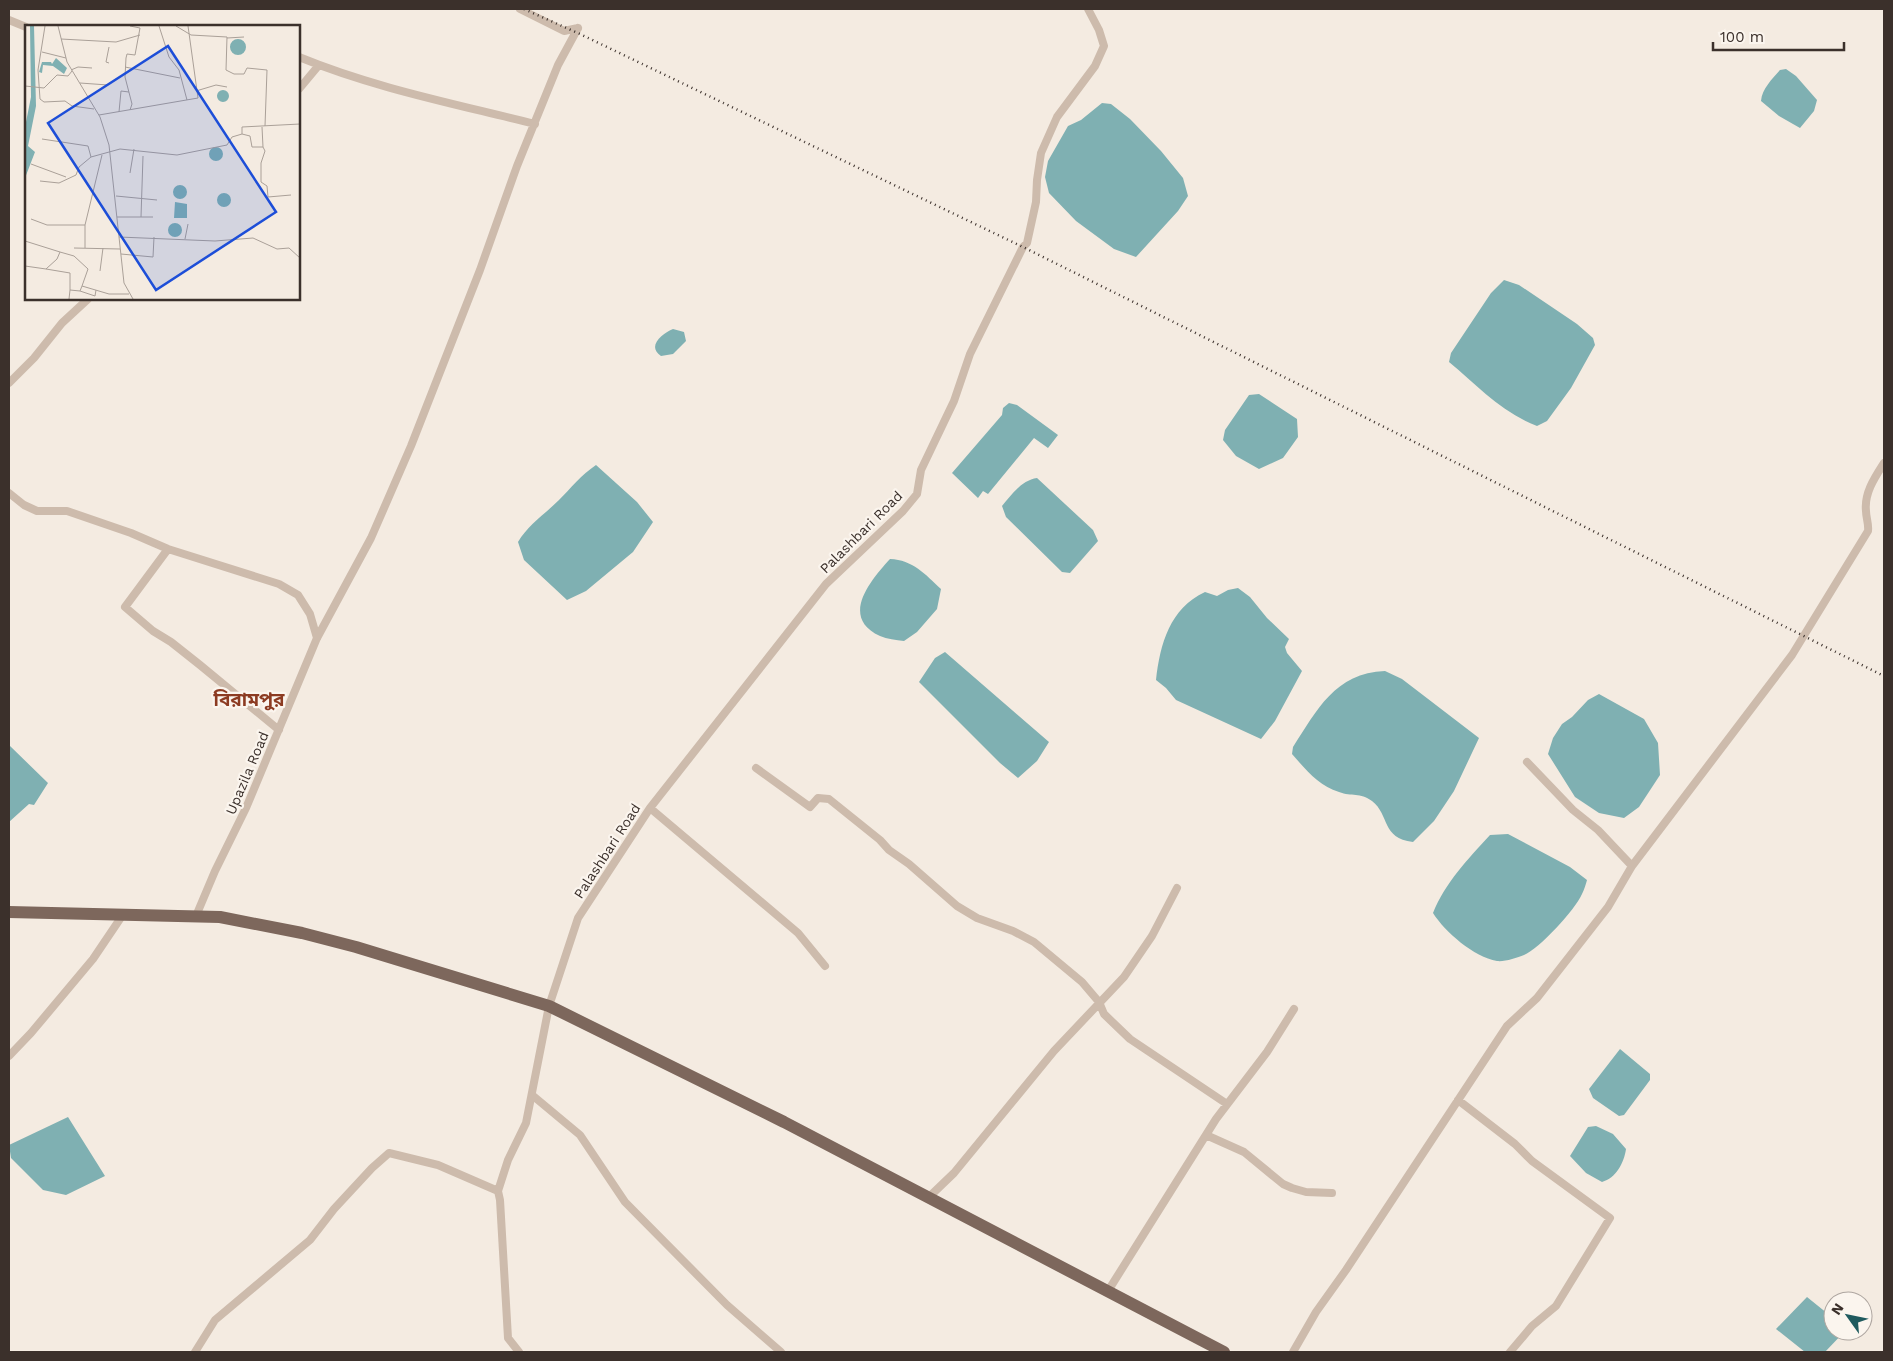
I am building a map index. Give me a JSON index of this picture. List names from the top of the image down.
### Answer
{
  "streets": {
    "street": ["Palashbari Road", "Upazila Road"]
  },
  "districts": ["বিরামপুর"],
  "scale_bar": "100 m",
  "north": "top left"
}
